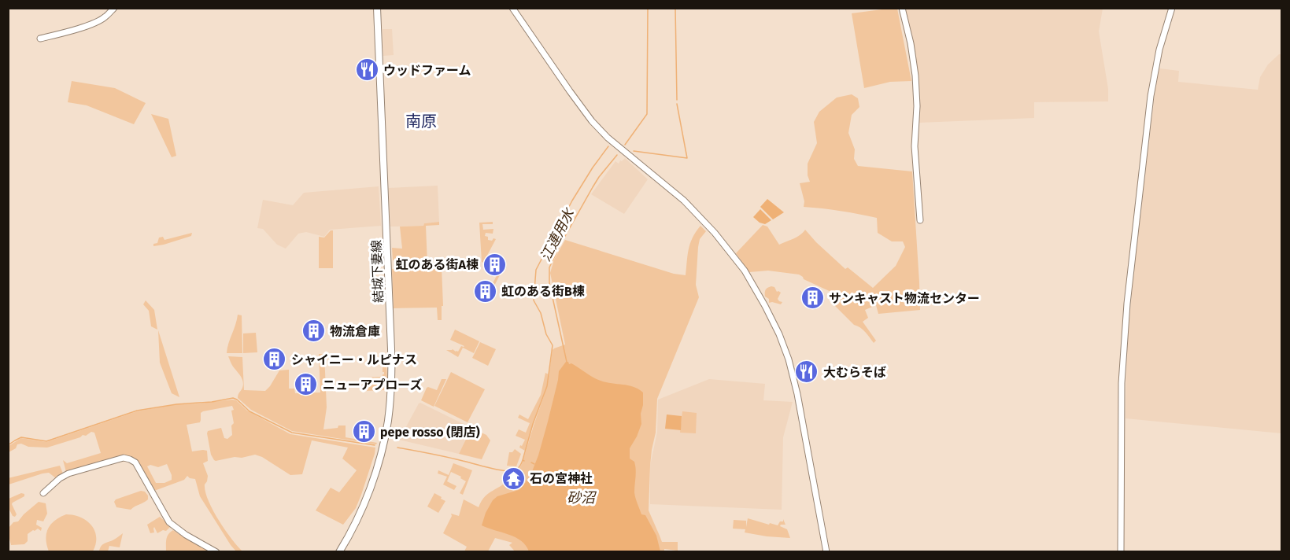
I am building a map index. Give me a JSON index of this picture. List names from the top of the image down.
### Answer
{
  "streets": {
    "main road": ["結城下妻線"]
  },
  "districts": ["南原"],
  "water": ["江連用水", "砂沼"],
  "places": {
    "restaurant": ["ウッドファーム", "大むらそば"],
    "building": [
      "虹のある街A棟",
      "虹のある街B棟",
      "サンキャスト物流センター",
      "物流倉庫",
      "シャイニー・ルピナス",
      "ニューアプローズ",
      "pepe rosso (閉店)"
    ],
    "temple": ["石の宮神社"]
  }
}
